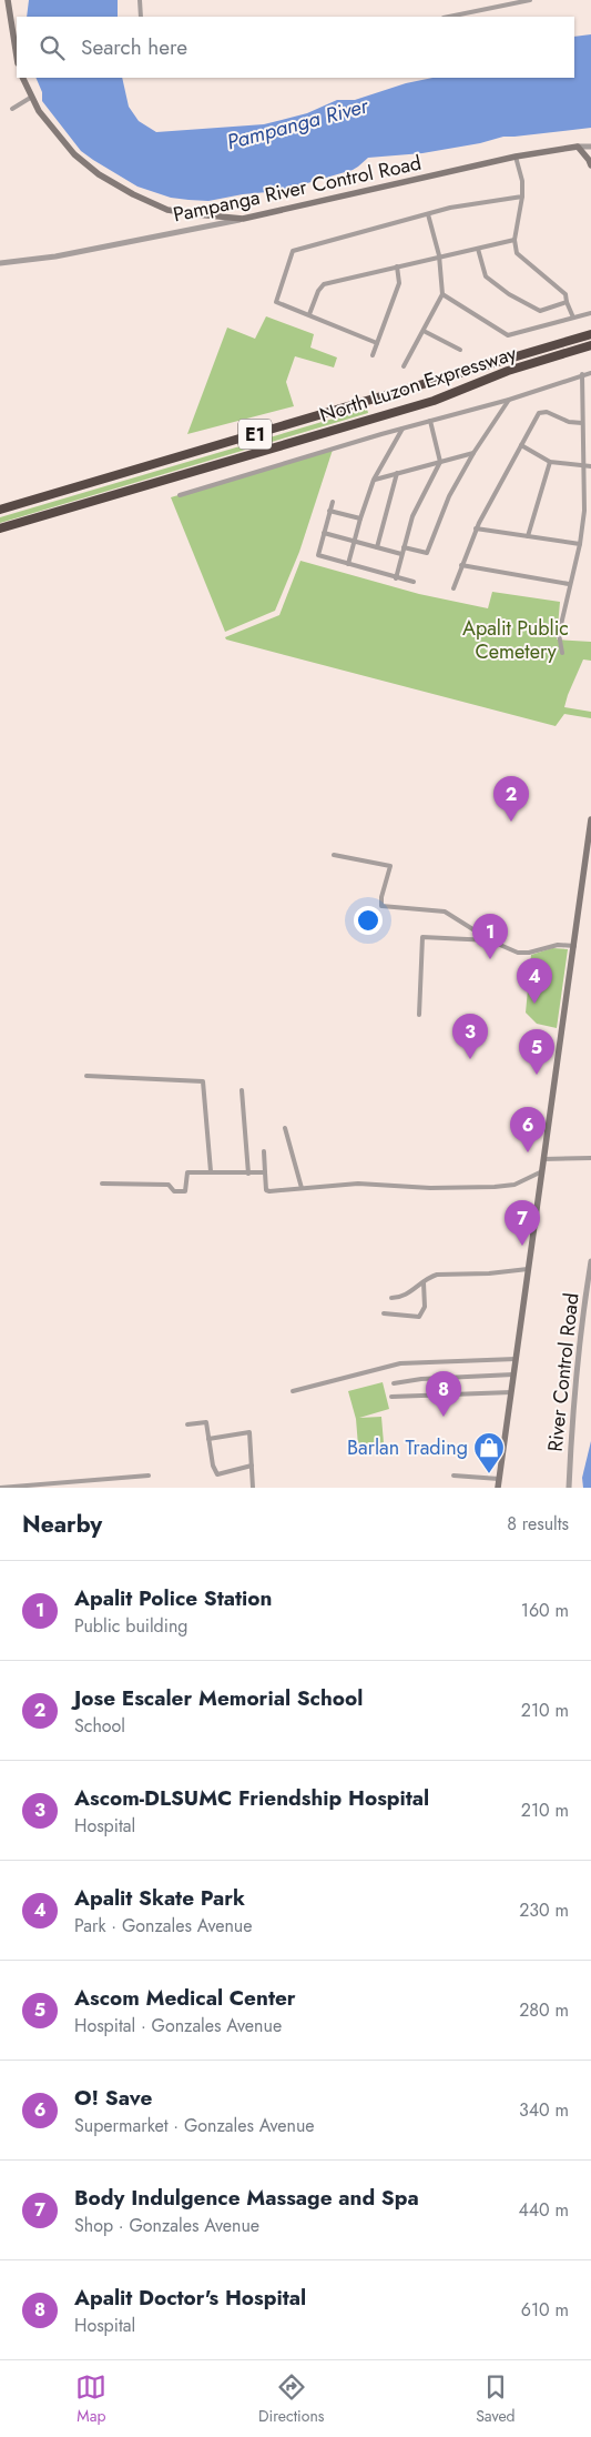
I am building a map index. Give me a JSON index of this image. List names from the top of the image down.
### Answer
{
  "streets": {
    "highway": ["North Luzon Expressway", "E1"],
    "main road": ["Pampanga River Control Road"],
    "street": ["River Control Road"]
  },
  "water": ["Pampanga River"],
  "parks": ["Apalit Public Cemetery"],
  "places": {
    "shop": ["Barlan Trading"]
  },
  "page": {
    "search": "Search here",
    "pins": [
      "2",
      "1",
      "4",
      "3",
      "5",
      "6",
      "7",
      "8"
    ],
    "heading": ["Nearby", "8 results"],
    "list": [
      {
        "mark": "1",
        "name": "Apalit Police Station",
        "note": "Public building",
        "value": "160 m"
      },
      {
        "mark": "2",
        "name": "Jose Escaler Memorial School",
        "note": "School",
        "value": "210 m"
      },
      {
        "mark": "3",
        "name": "Ascom-DLSUMC Friendship Hospital",
        "note": "Hospital",
        "value": "210 m"
      },
      {
        "mark": "4",
        "name": "Apalit Skate Park",
        "note": "Park · Gonzales Avenue",
        "value": "230 m"
      },
      {
        "mark": "5",
        "name": "Ascom Medical Center",
        "note": "Hospital · Gonzales Avenue",
        "value": "280 m"
      },
      {
        "mark": "6",
        "name": "O! Save",
        "note": "Supermarket · Gonzales Avenue",
        "value": "340 m"
      },
      {
        "mark": "7",
        "name": "Body Indulgence Massage and Spa",
        "note": "Shop · Gonzales Avenue",
        "value": "440 m"
      },
      {
        "mark": "8",
        "name": "Apalit Doctor's Hospital",
        "note": "Hospital",
        "value": "610 m"
      }
    ],
    "nav": ["Map", "Directions", "Saved"]
  }
}
